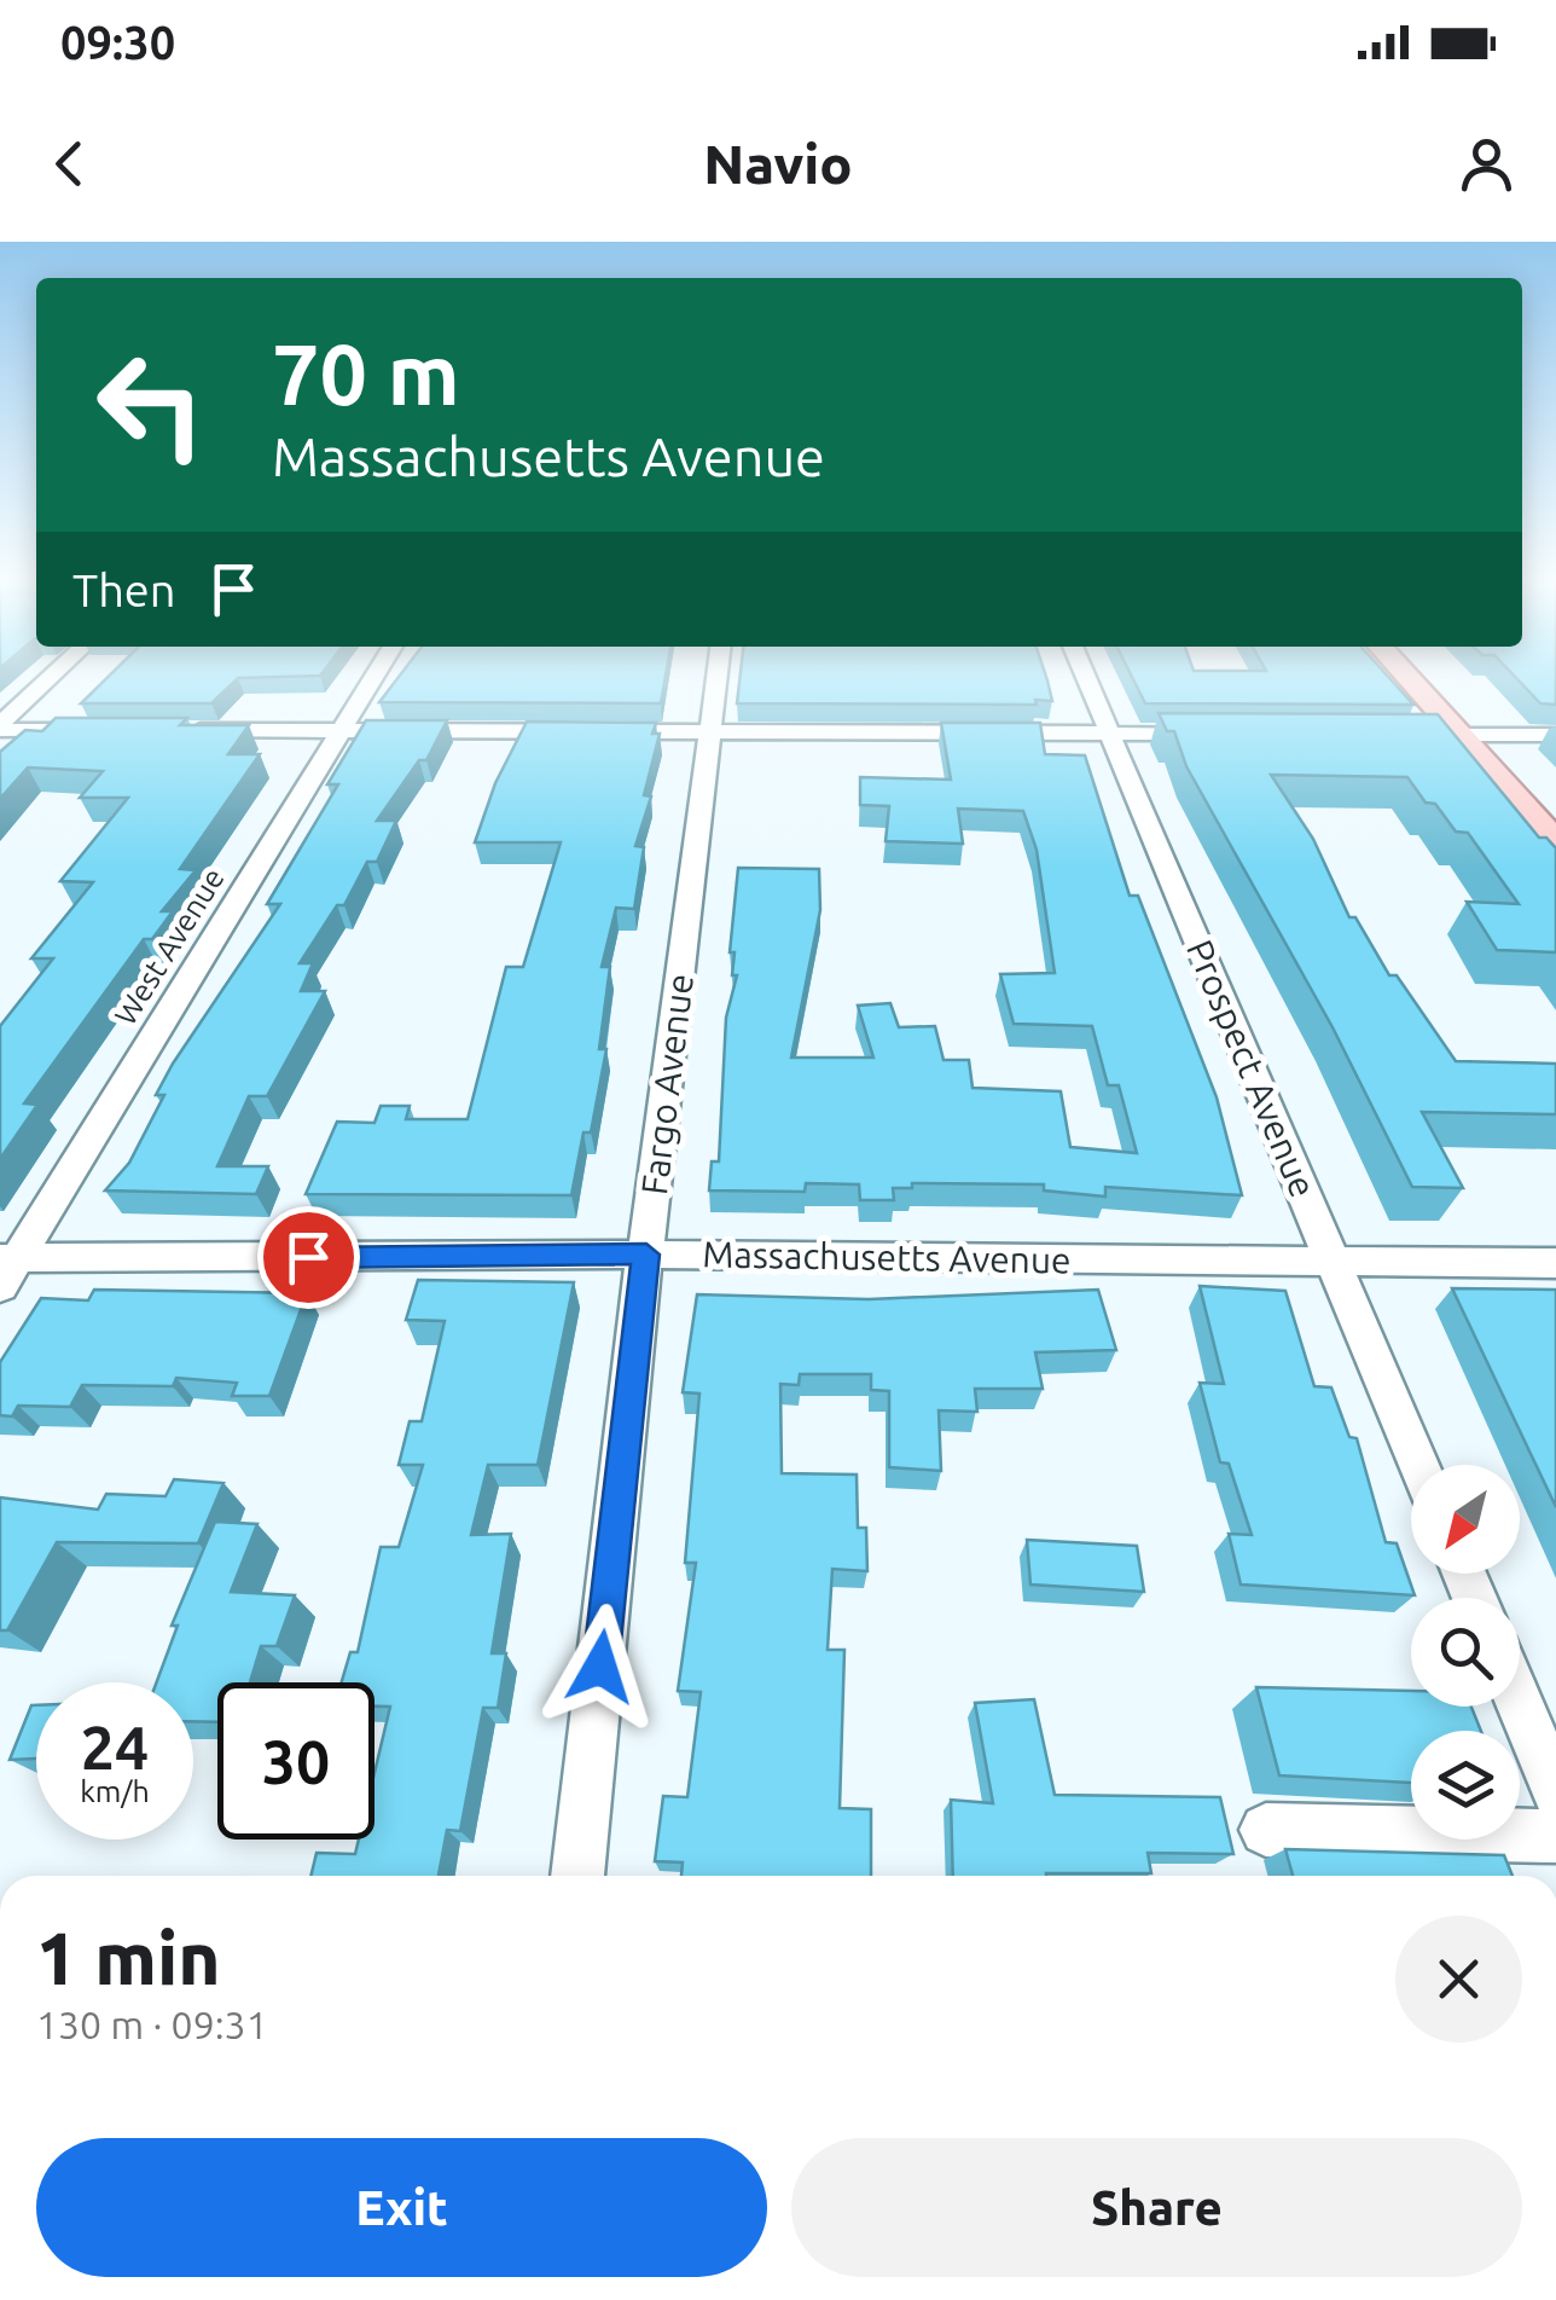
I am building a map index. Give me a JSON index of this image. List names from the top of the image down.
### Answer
{
  "streets": {
    "street": [
      "West Avenue",
      "Prospect Avenue",
      "Fargo Avenue",
      "Massachusetts Avenue"
    ]
  },
  "crossings": [
    ["West Avenue", "Massachusetts Avenue"],
    ["Prospect Avenue", "Massachusetts Avenue"],
    ["Fargo Avenue", "Massachusetts Avenue"]
  ],
  "north": "bottom left",
  "page": {
    "status": "09:30",
    "header": "Navio",
    "turn": ["70 m", "Massachusetts Avenue"],
    "then": "Then",
    "speed": "24 km/h",
    "limit": "30",
    "heading": ["1 min", "130 m · 09:31"],
    "buttons": ["Exit", "Share"]
  }
}
